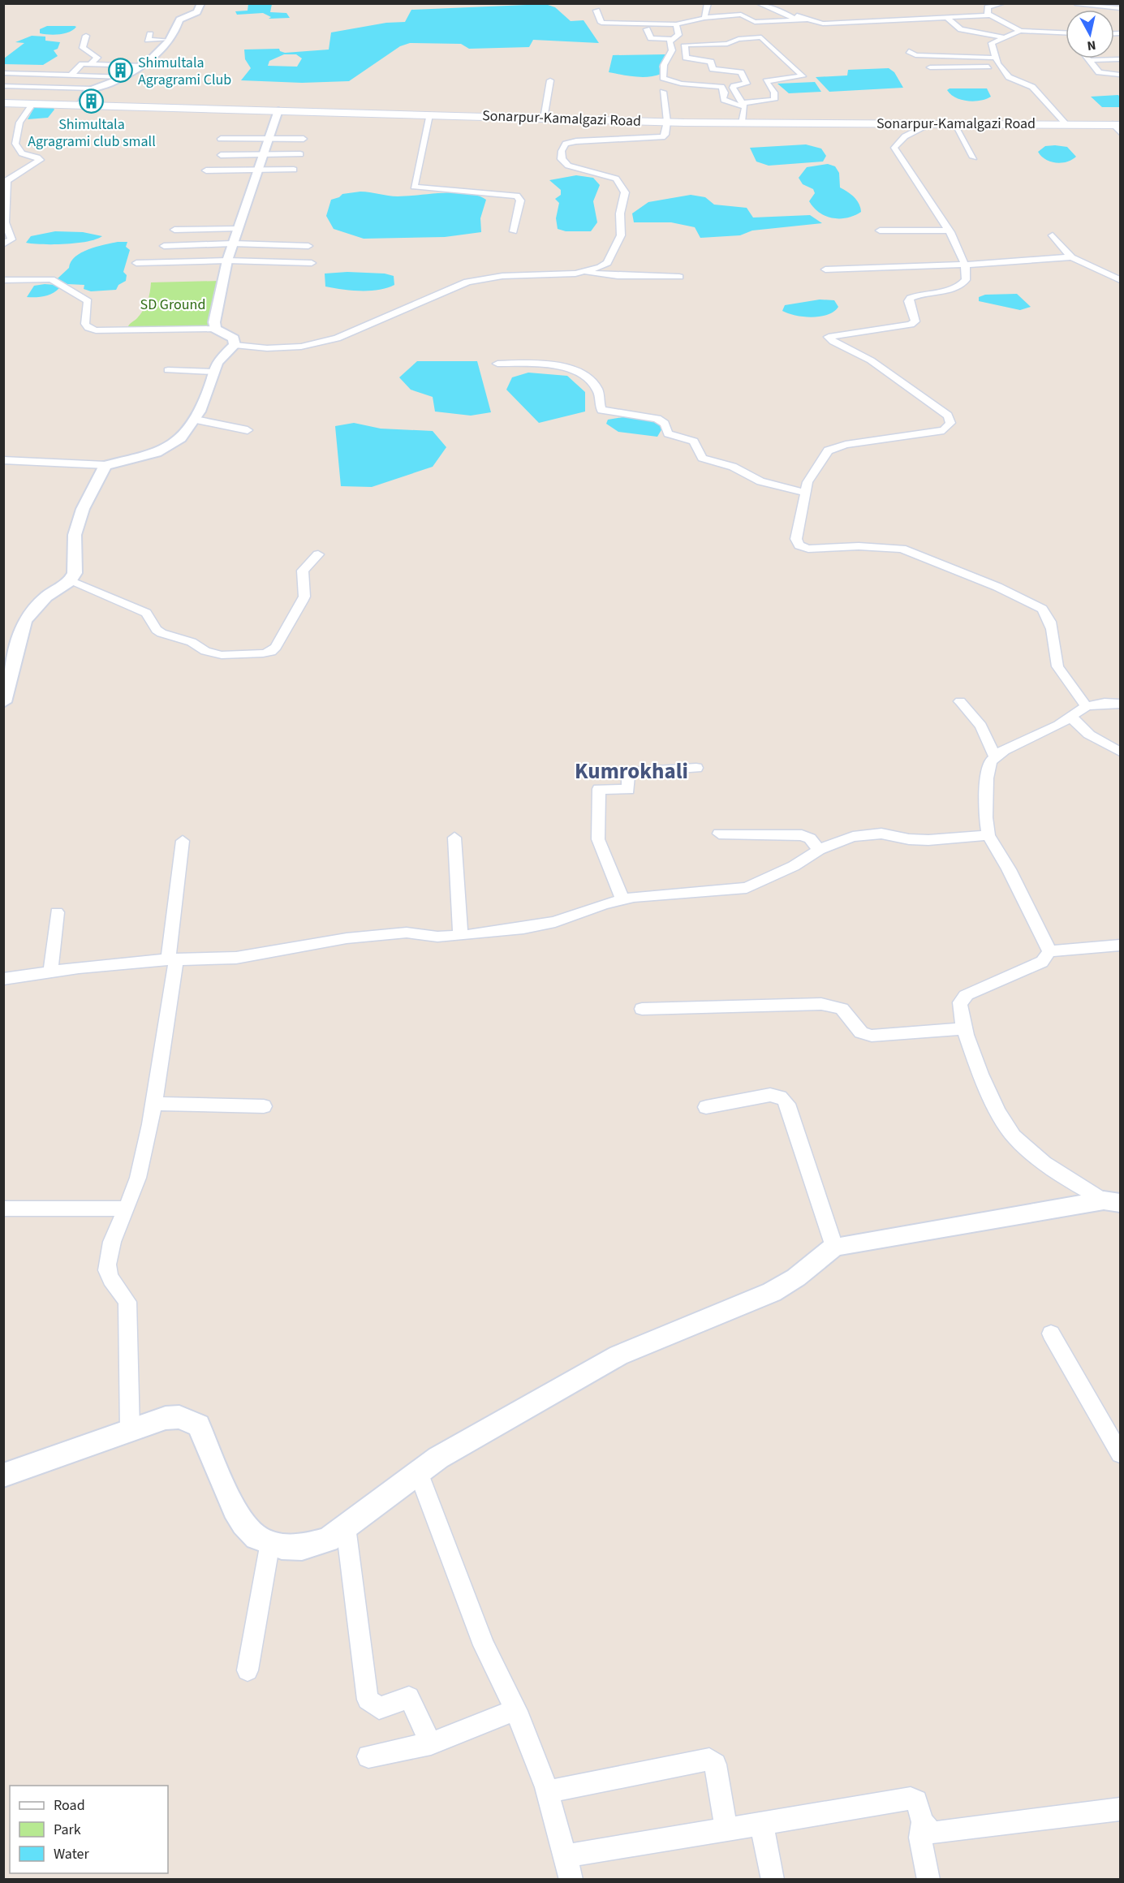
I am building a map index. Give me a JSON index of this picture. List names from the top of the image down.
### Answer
{
  "streets": {
    "main road": ["Sonarpur-Kamalgazi Road"]
  },
  "districts": ["Kumrokhali"],
  "parks": ["SD Ground"],
  "places": {
    "building": ["Shimultala Agragrami Club", "Shimultala Agragrami club small"]
  },
  "legend": ["Road", "Park", "Water"],
  "north": "bottom"
}
